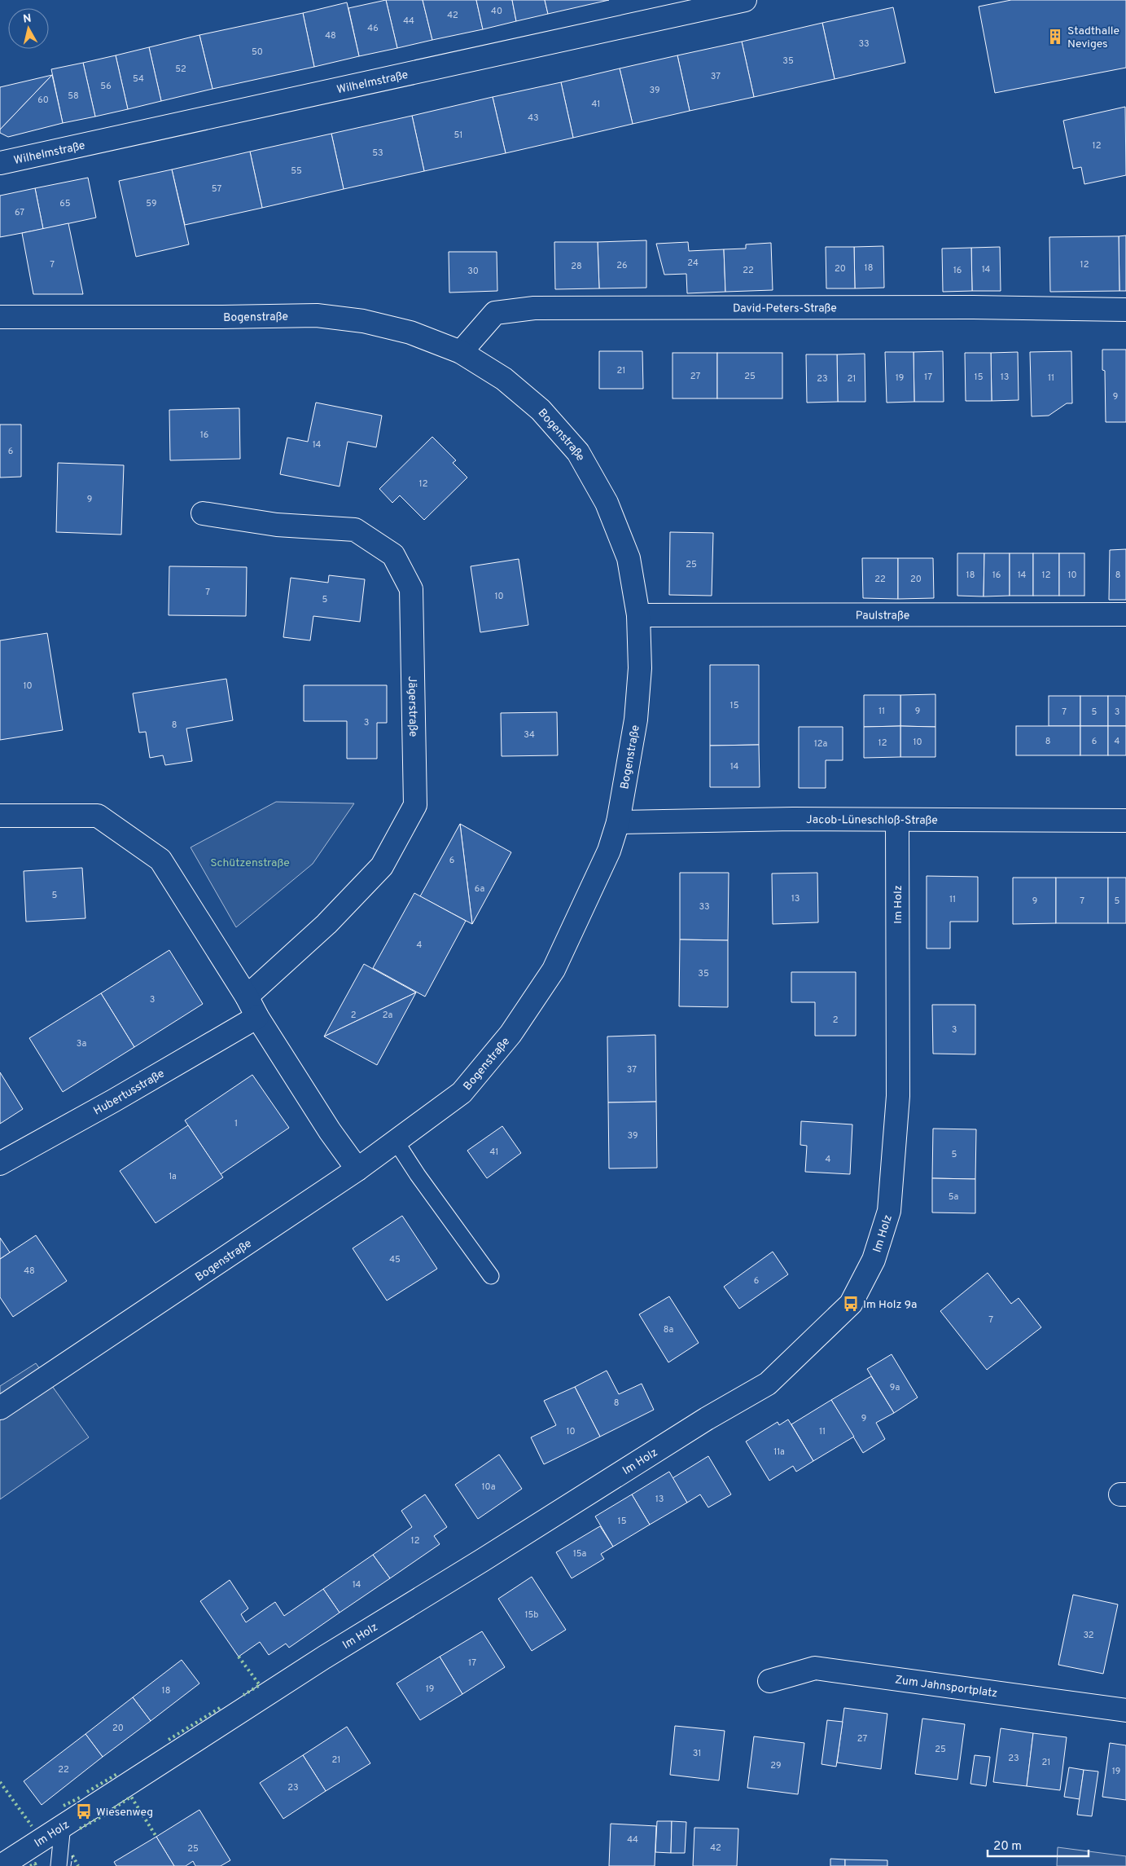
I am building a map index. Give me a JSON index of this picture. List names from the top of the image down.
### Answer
{
  "streets": {
    "street": [
      "Wilhelmstraße",
      "David-Peters-Straße",
      "Bogenstraße",
      "Paulstraße",
      "Jägerstraße",
      "Jacob-Lüneschloß-Straße",
      "Im Holz",
      "Hubertusstraße",
      "Zum Jahnsportplatz"
    ]
  },
  "crossings": [
    ["David-Peters-Straße", "Bogenstraße"],
    ["Bogenstraße", "Paulstraße"],
    ["Bogenstraße", "Jacob-Lüneschloß-Straße"],
    ["Jacob-Lüneschloß-Straße", "Im Holz"]
  ],
  "parks": ["Schützenstraße"],
  "places": {
    "building": ["Stadthalle Neviges"],
    "bus stop": ["Im Holz 9a", "Wiesenweg"]
  },
  "house_numbers": [
    "40",
    "42",
    "44",
    "46",
    "48",
    "33",
    "50",
    "35",
    "52",
    "37",
    "54",
    "56",
    "39",
    "58",
    "60",
    "41",
    "43",
    "51",
    "12",
    "53",
    "55",
    "57",
    "65",
    "59",
    "67",
    "24",
    "7",
    "12",
    "26",
    "28",
    "18",
    "20",
    "14",
    "22",
    "16",
    "30",
    "21",
    "27",
    "25",
    "17",
    "15",
    "13",
    "19",
    "11",
    "23",
    "21",
    "9",
    "16",
    "14",
    "6",
    "12",
    "9",
    "25",
    "18",
    "16",
    "14",
    "12",
    "10",
    "8",
    "22",
    "20",
    "7",
    "10",
    "5",
    "10",
    "15",
    "11",
    "9",
    "7",
    "5",
    "3",
    "3",
    "8",
    "34",
    "8",
    "6",
    "4",
    "10",
    "12",
    "12a",
    "14",
    "6",
    "6a",
    "5",
    "13",
    "11",
    "9",
    "7",
    "5",
    "33",
    "4",
    "35",
    "3",
    "2",
    "2a",
    "2",
    "3",
    "3a",
    "37",
    "1",
    "39",
    "41",
    "5",
    "4",
    "1a",
    "5a",
    "45",
    "48",
    "6",
    "7",
    "8a",
    "9a",
    "8",
    "9",
    "10",
    "11",
    "11a",
    "10a",
    "13",
    "15",
    "12",
    "15a",
    "14",
    "15b",
    "32",
    "17",
    "19",
    "18",
    "20",
    "27",
    "25",
    "31",
    "23",
    "21",
    "21",
    "29",
    "22",
    "19",
    "23",
    "44",
    "42",
    "25"
  ],
  "scale_bar": "20 m",
  "north": "top"
}
